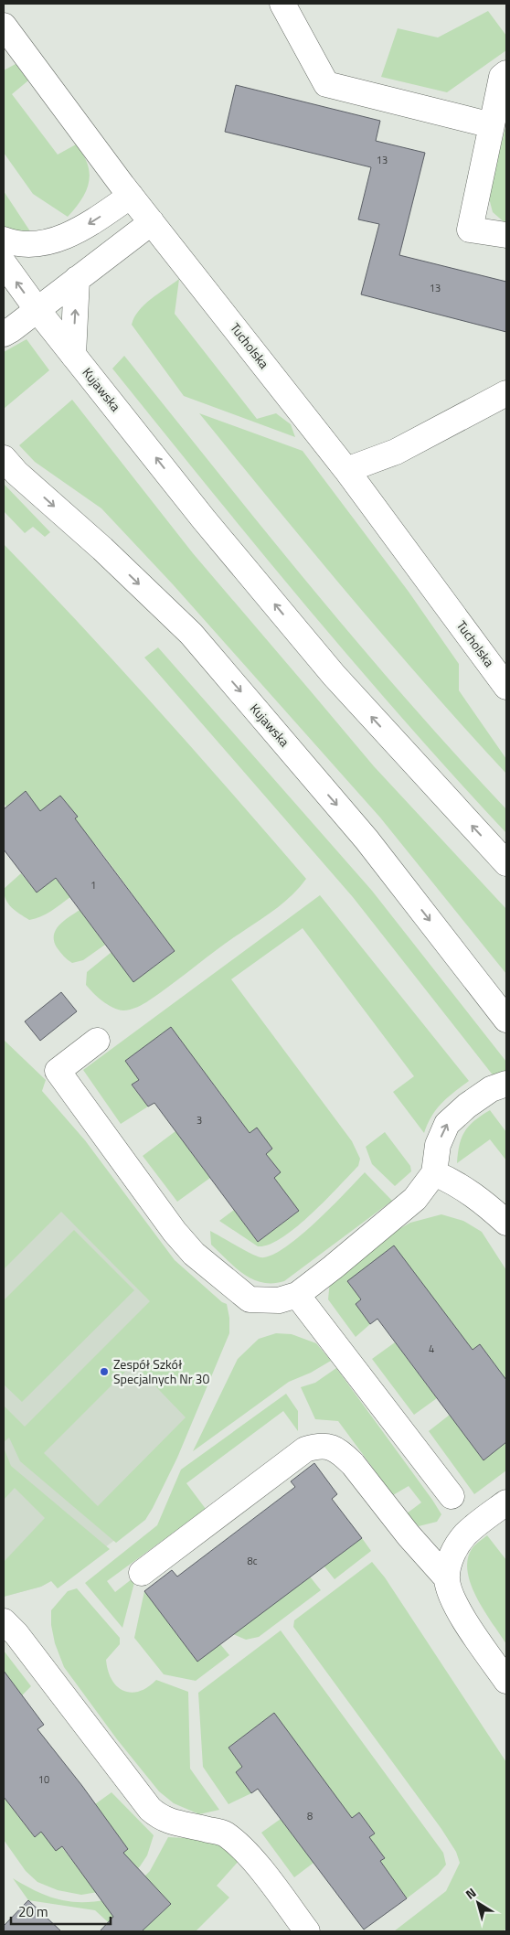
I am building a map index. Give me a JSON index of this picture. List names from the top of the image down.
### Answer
{
  "streets": {
    "street": ["Tucholska", "Kujawska"]
  },
  "places": ["Zespół Szkół Specjalnych Nr 30"],
  "house_numbers": [
    "13",
    "13",
    "1",
    "3",
    "4",
    "8c",
    "10",
    "8"
  ],
  "scale_bar": "20 m",
  "north": "top left"
}
